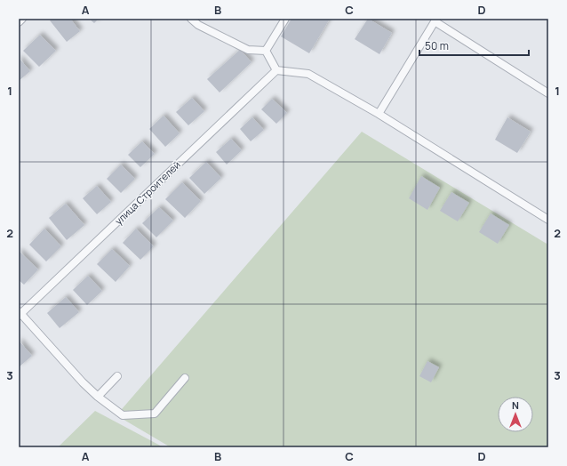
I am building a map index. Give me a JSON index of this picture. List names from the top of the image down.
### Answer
{
  "streets": {
    "lane": ["улица Строителей"]
  },
  "scale_bar": "50 m",
  "north": "top",
  "grid": {
    "columns": [
      "A",
      "B",
      "C",
      "D"
    ],
    "rows": ["1", "2", "3"]
  }
}
